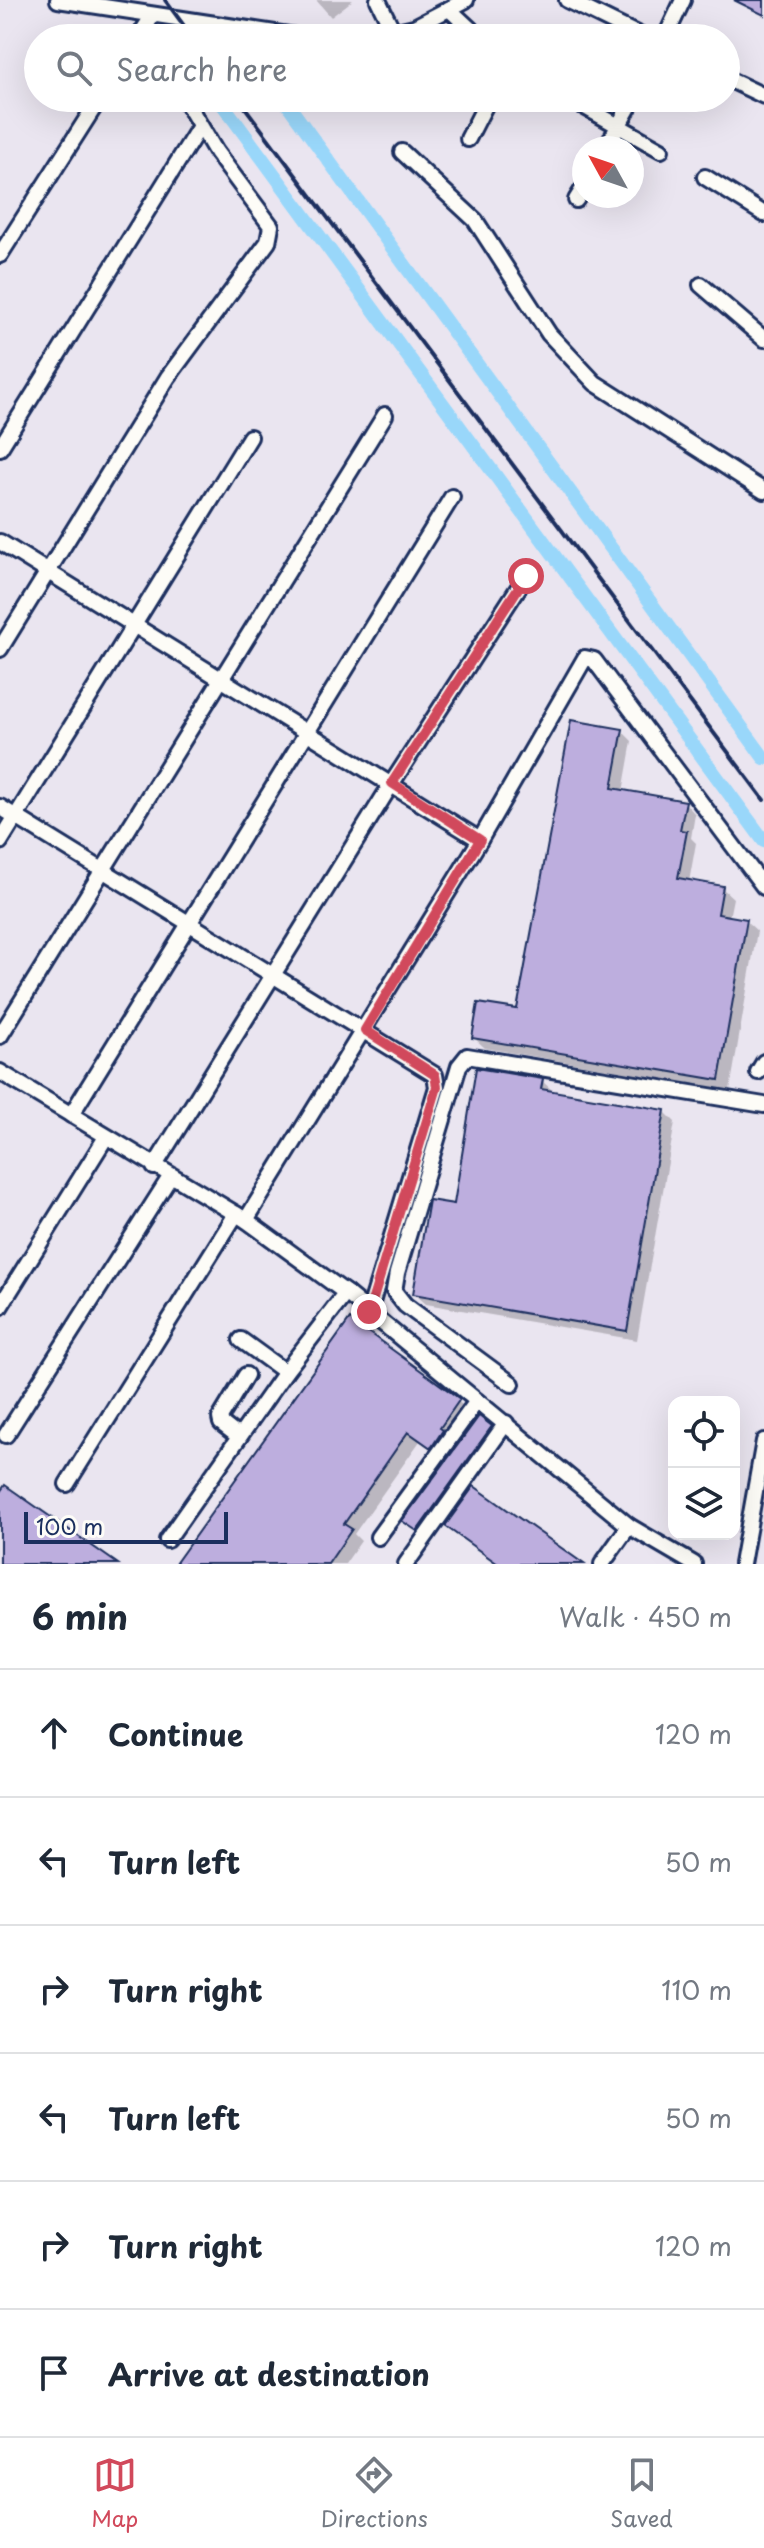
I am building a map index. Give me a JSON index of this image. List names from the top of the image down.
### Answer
{
  "scale_bar": "100 m",
  "north": "top left",
  "page": {
    "search": "Search here",
    "scale": "100 m",
    "heading": ["6 min", "Walk · 450 m"],
    "list": [
      ["Continue", "120 m"],
      ["Turn left", "50 m"],
      ["Turn right", "110 m"],
      ["Turn left", "50 m"],
      ["Turn right", "120 m"],
      "Arrive at destination"
    ],
    "nav": ["Map", "Directions", "Saved"]
  }
}
